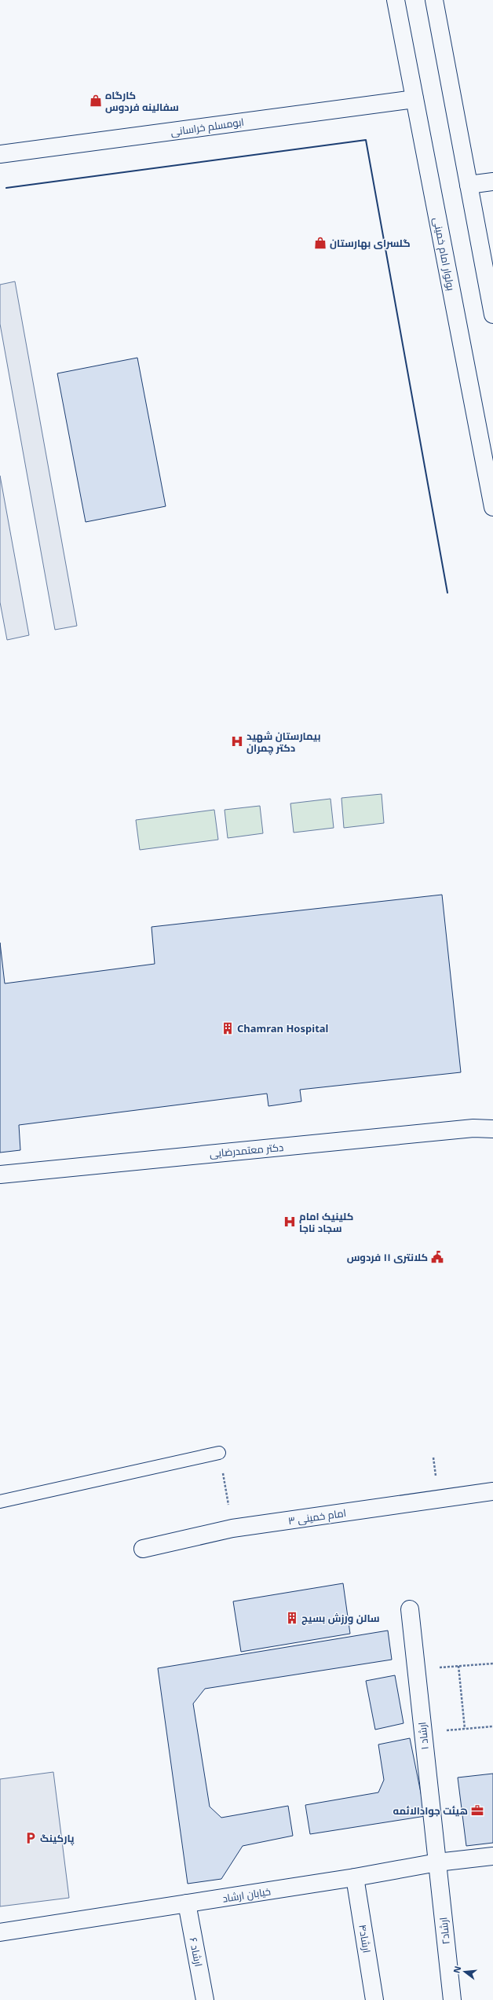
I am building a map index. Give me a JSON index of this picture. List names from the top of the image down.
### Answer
{
  "streets": {
    "street": [
      "ابومسلم خراسانی",
      "بولوار امام خمینی",
      "دکتر معتمد‌رضایی",
      "امام خمینی ۳",
      "ارشاد ۱",
      "خیابان ارشاد",
      "ارشاد۲",
      "ارشاد۴",
      "ارشاد ۶"
    ]
  },
  "crossings": [
    ["ابومسلم خراسانی", "بولوار امام خمینی"],
    ["ارشاد ۱", "خیابان ارشاد"],
    ["ارشاد ۱", "ارشاد۲"],
    ["خیابان ارشاد", "ارشاد۲"],
    ["خیابان ارشاد", "ارشاد۴"],
    ["خیابان ارشاد", "ارشاد ۶"]
  ],
  "places": {
    "shop": ["کارگاه سفالینه فردوس", "گلسرای بهارستان"],
    "hospital": ["بیمارستان شهید دکتر چمران", "کلینیک امام سجاد ناجا"],
    "building": ["Chamran Hospital", "سالن ورزش بسیج"],
    "public building": ["کلانتری ۱۱ فردوس"],
    "office": ["هيئت جوادالائمه"],
    "parking": ["پارکینگ"]
  },
  "north": "left"
}
